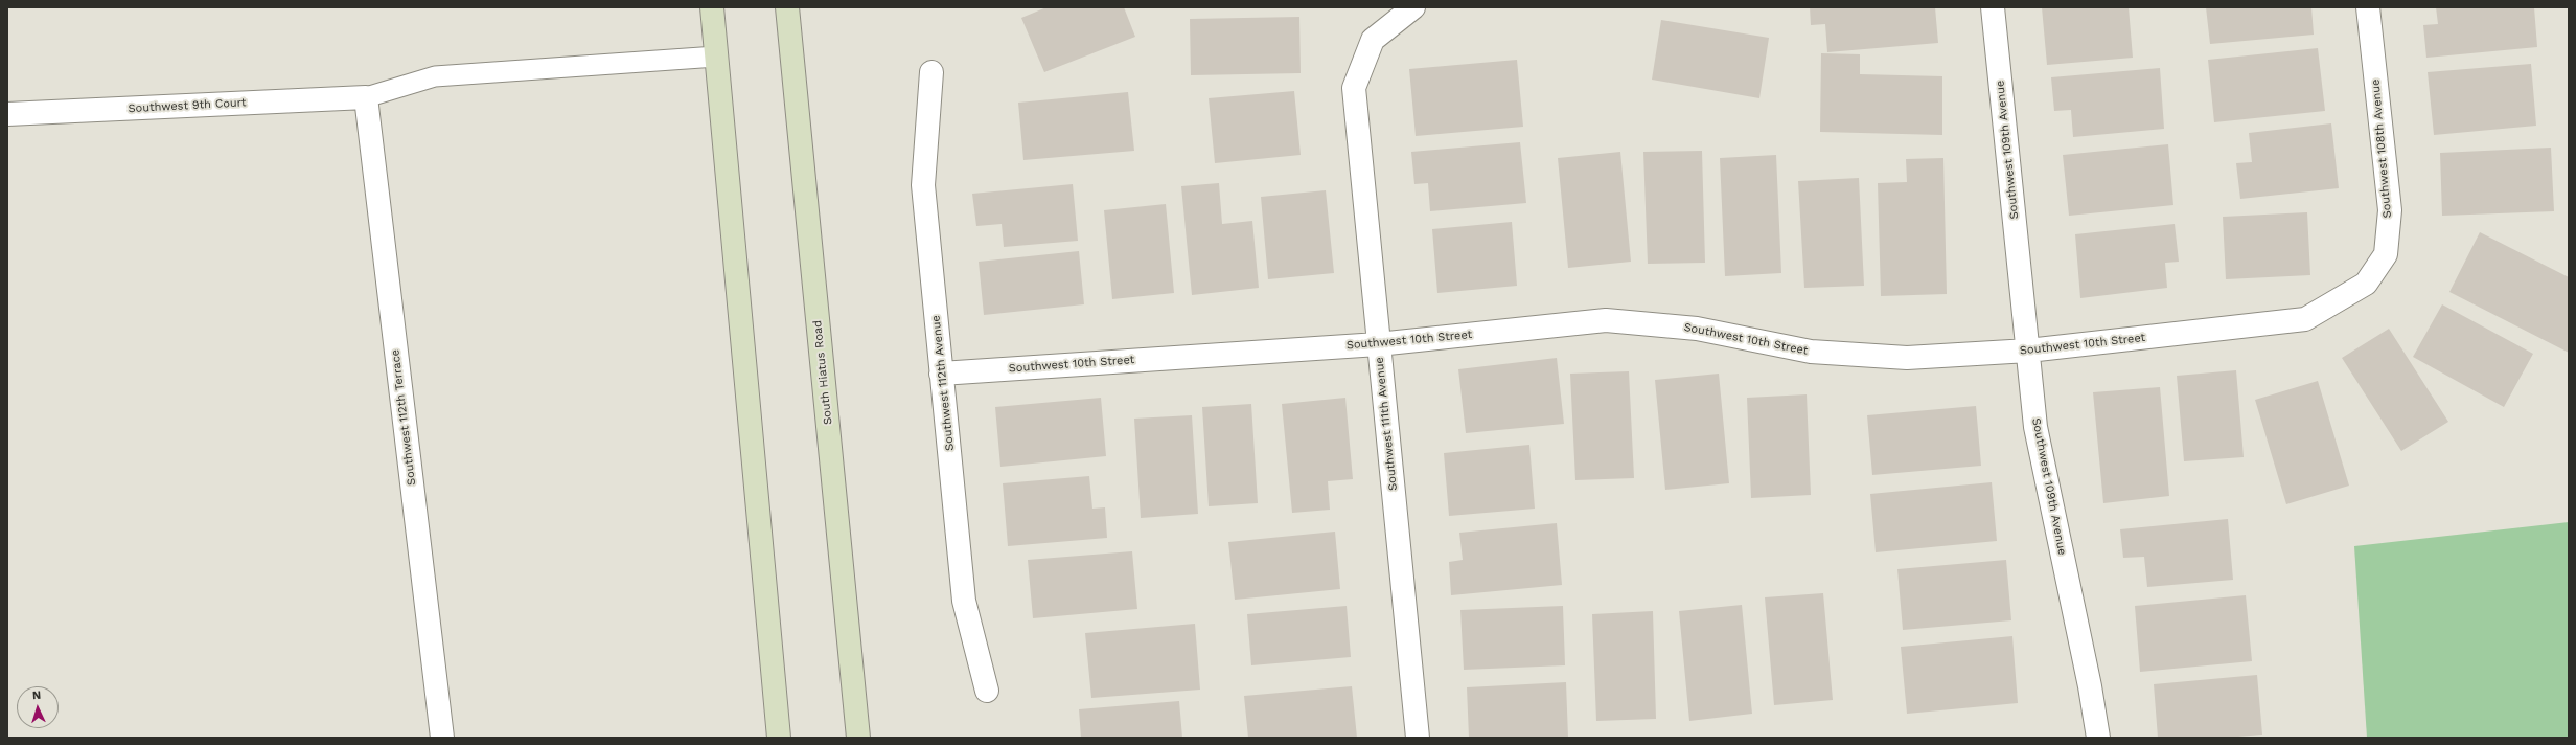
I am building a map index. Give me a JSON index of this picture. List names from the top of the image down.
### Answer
{
  "streets": {
    "main road": ["South Hiatus Road"],
    "street": [
      "Southwest 9th Court",
      "Southwest 108th Avenue",
      "Southwest 109th Avenue",
      "Southwest 10th Street",
      "Southwest 112th Avenue",
      "Southwest 112th Terrace",
      "Southwest 111th Avenue"
    ]
  },
  "crossings": [
    ["Southwest 9th Court", "Southwest 112th Terrace"],
    ["Southwest 108th Avenue", "Southwest 10th Street"],
    ["Southwest 109th Avenue", "Southwest 10th Street"],
    ["Southwest 10th Street", "Southwest 112th Avenue"],
    ["Southwest 10th Street", "Southwest 111th Avenue"]
  ],
  "north": "top"
}
